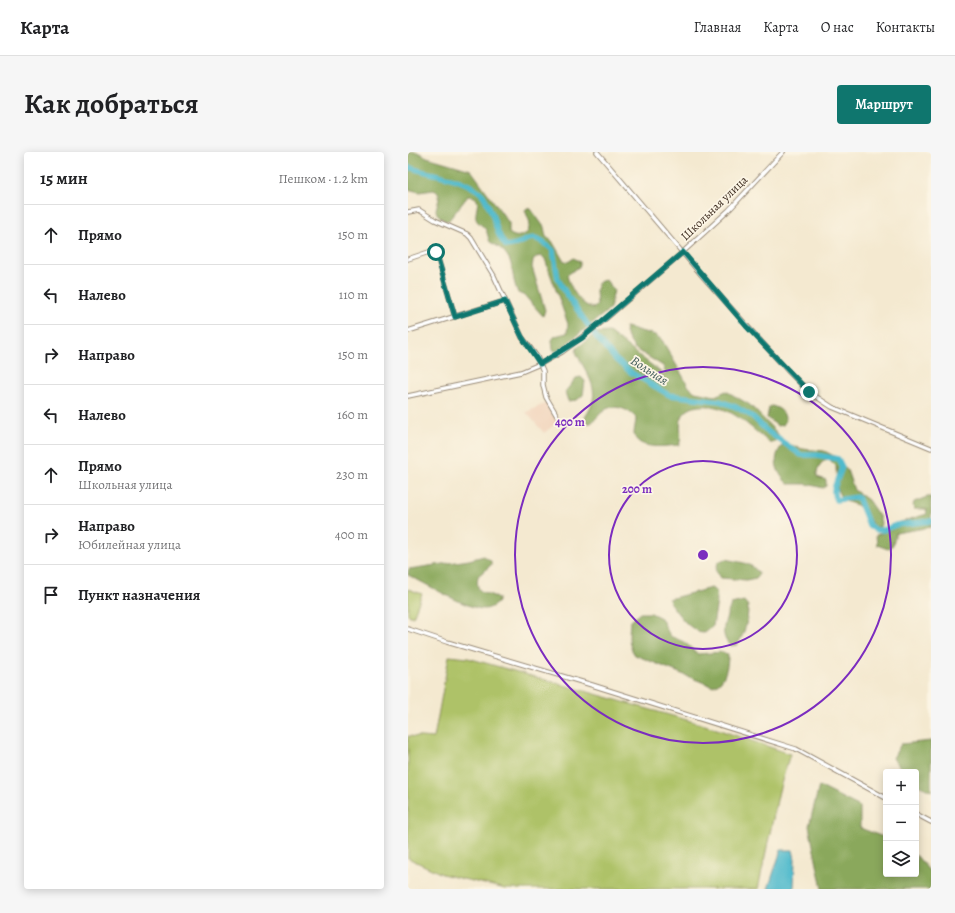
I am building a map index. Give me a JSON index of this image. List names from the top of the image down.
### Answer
{
  "streets": {
    "street": ["Школьная улица"]
  },
  "water": ["Вольная"],
  "page": {
    "header": "Карта",
    "nav": [
      "Главная",
      "Карта",
      "О нас",
      "Контакты"
    ],
    "title": "Как добраться",
    "buttons": "Маршрут",
    "heading": ["15 мин", "Пешком · 1.2 km"],
    "list": [
      ["Прямо", "150 m"],
      ["Налево", "110 m"],
      ["Направо", "150 m"],
      ["Налево", "160 m"],
      ["Прямо", "Школьная улица", "230 m"],
      ["Направо", "Юбилейная улица", "400 m"],
      "Пункт назначения"
    ],
    "map_buttons": ["+", "−"]
  },
  "rings": ["400 m", "200 m"]
}
